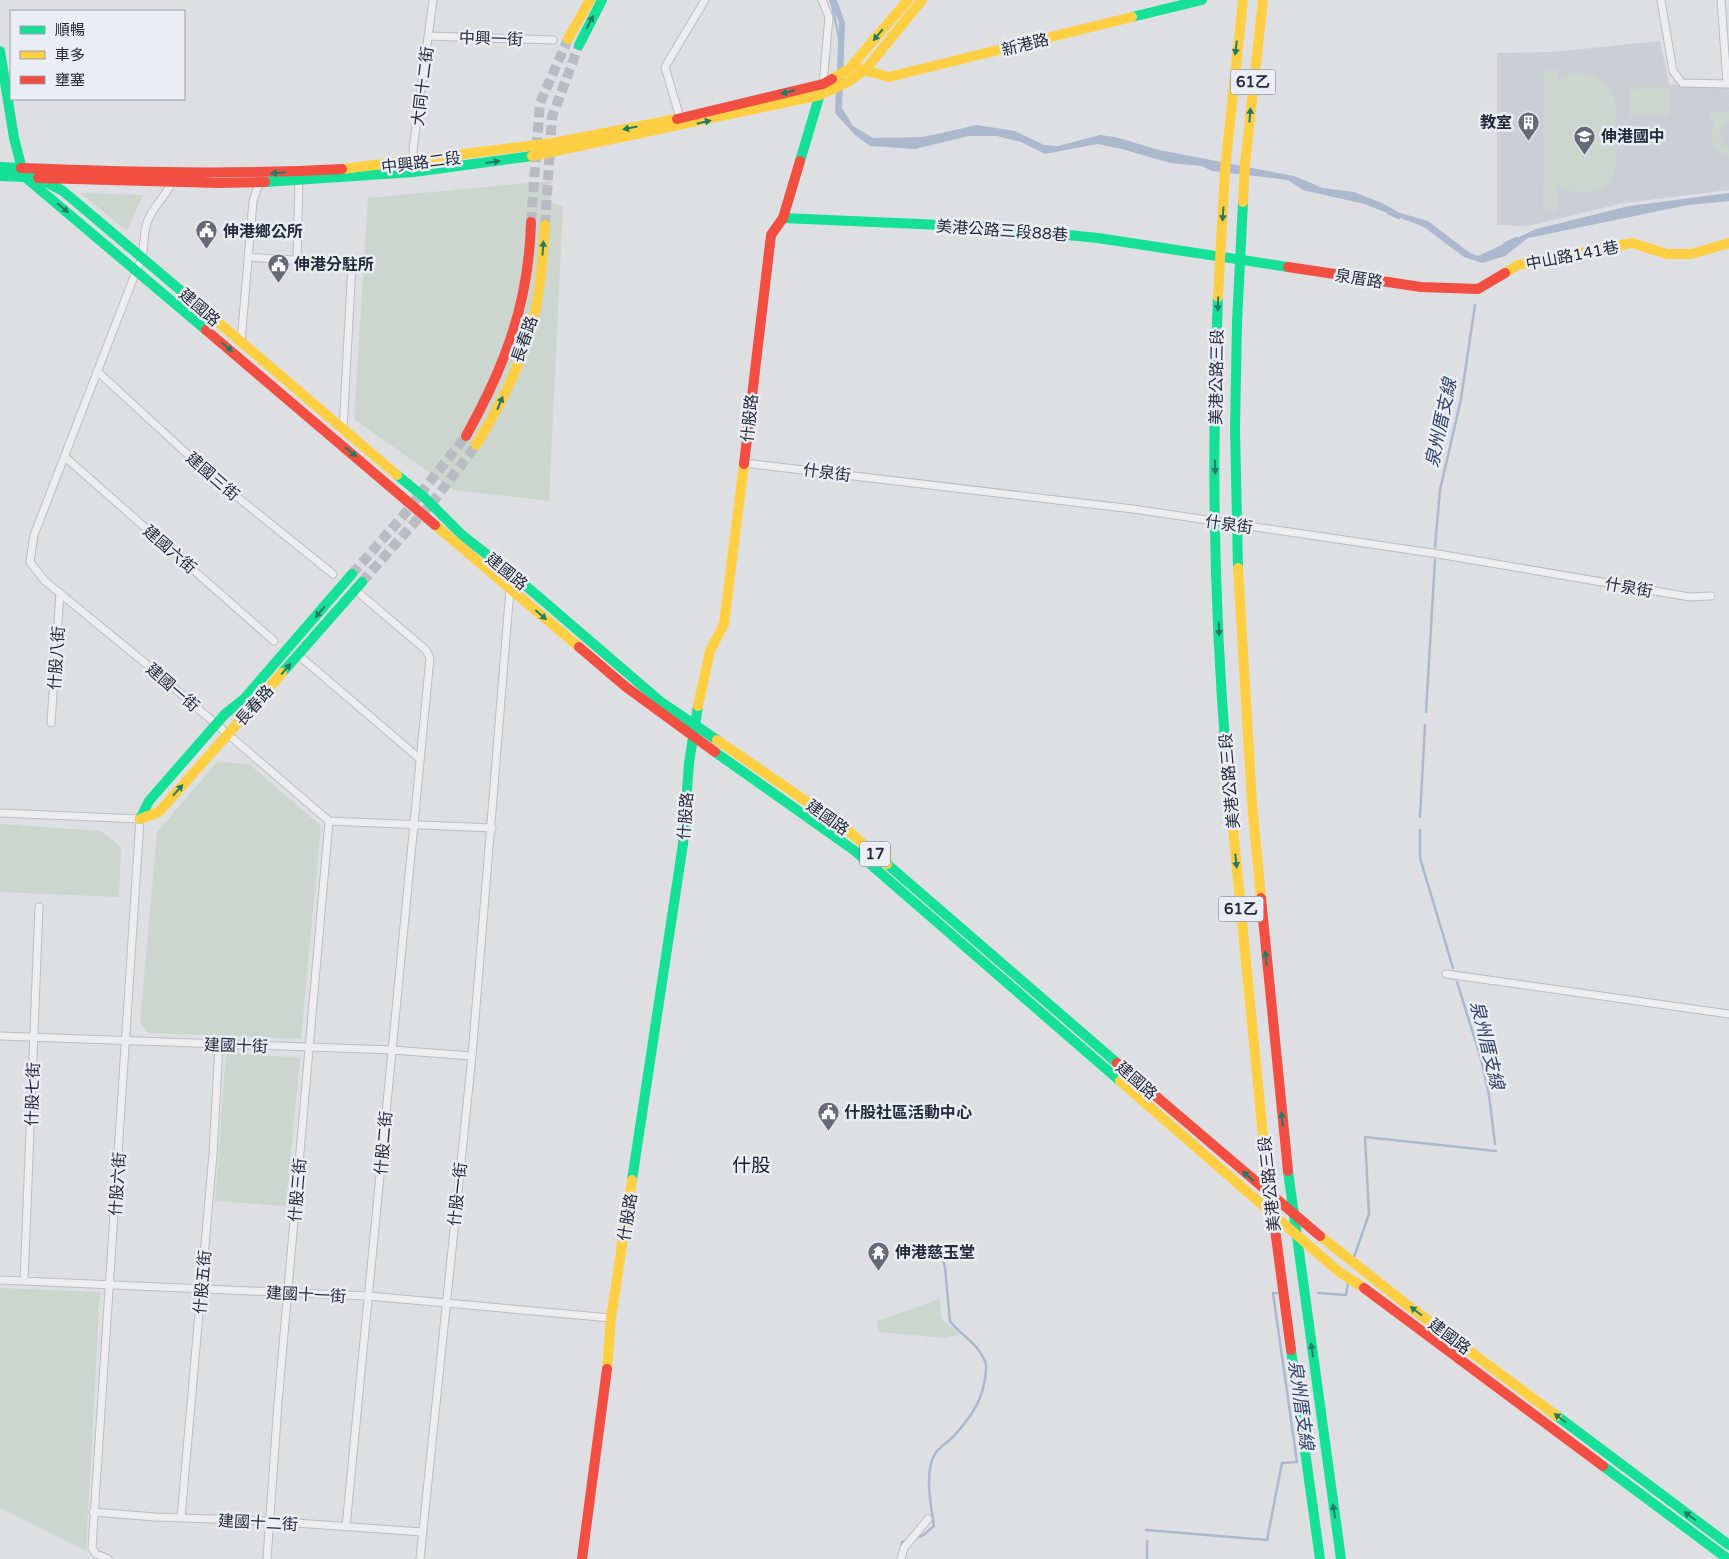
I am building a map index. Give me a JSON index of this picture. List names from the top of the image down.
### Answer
{
  "streets": {
    "main road": [
      "新港路",
      "61乙",
      "中興路二段",
      "美港公路三段88巷",
      "中山路141巷",
      "泉厝路",
      "建國路",
      "長春路",
      "美港公路三段",
      "什股路",
      "17"
    ],
    "street": [
      "中興一街",
      "大同十二街",
      "什泉街",
      "建國三街",
      "建國六街",
      "什股八街",
      "建國一街",
      "建國十街",
      "什股七街",
      "什股二街",
      "什股六街",
      "什股三街",
      "什股一街",
      "什股五街",
      "建國十一街",
      "建國十二街"
    ]
  },
  "crossings": [
    ["中興一街", "大同十二街"],
    ["大同十二街", "中興路二段"],
    ["中興路二段", "建國路"],
    ["中興路二段", "什股路"],
    ["美港公路三段88巷", "泉厝路"],
    ["美港公路三段88巷", "美港公路三段"],
    ["美港公路三段88巷", "什股路"],
    ["中山路141巷", "泉厝路"],
    ["泉厝路", "美港公路三段"],
    ["建國路", "美港公路三段"],
    ["建國路", "什股路"],
    ["建國路", "建國一街"],
    ["長春路", "建國一街"],
    ["長春路", "什股六街"],
    ["美港公路三段", "什泉街"],
    ["什股路", "什泉街"],
    ["什股路", "建國十一街"],
    ["建國三街", "建國一街"],
    ["建國六街", "建國一街"],
    ["什股八街", "建國一街"],
    ["建國一街", "什股三街"],
    ["建國十街", "什股七街"],
    ["建國十街", "什股二街"],
    ["建國十街", "什股六街"],
    ["建國十街", "什股三街"],
    ["建國十街", "什股一街"],
    ["建國十街", "什股五街"],
    ["什股七街", "建國十一街"],
    ["什股二街", "建國十一街"],
    ["什股二街", "建國十二街"],
    ["什股六街", "建國十一街"],
    ["什股六街", "建國十二街"],
    ["什股三街", "建國十一街"],
    ["什股三街", "建國十二街"],
    ["什股一街", "建國十一街"],
    ["什股一街", "建國十二街"],
    ["什股五街", "建國十一街"],
    ["什股五街", "建國十二街"]
  ],
  "districts": ["什股"],
  "water": ["泉州厝支線"],
  "places": {
    "building": ["教室"],
    "school or university": ["伸港國中"],
    "public building": ["伸港鄉公所", "伸港分駐所", "什股社區活動中心"],
    "temple": ["伸港慈玉堂"]
  },
  "legend": ["順暢", "車多", "壅塞"]
}
